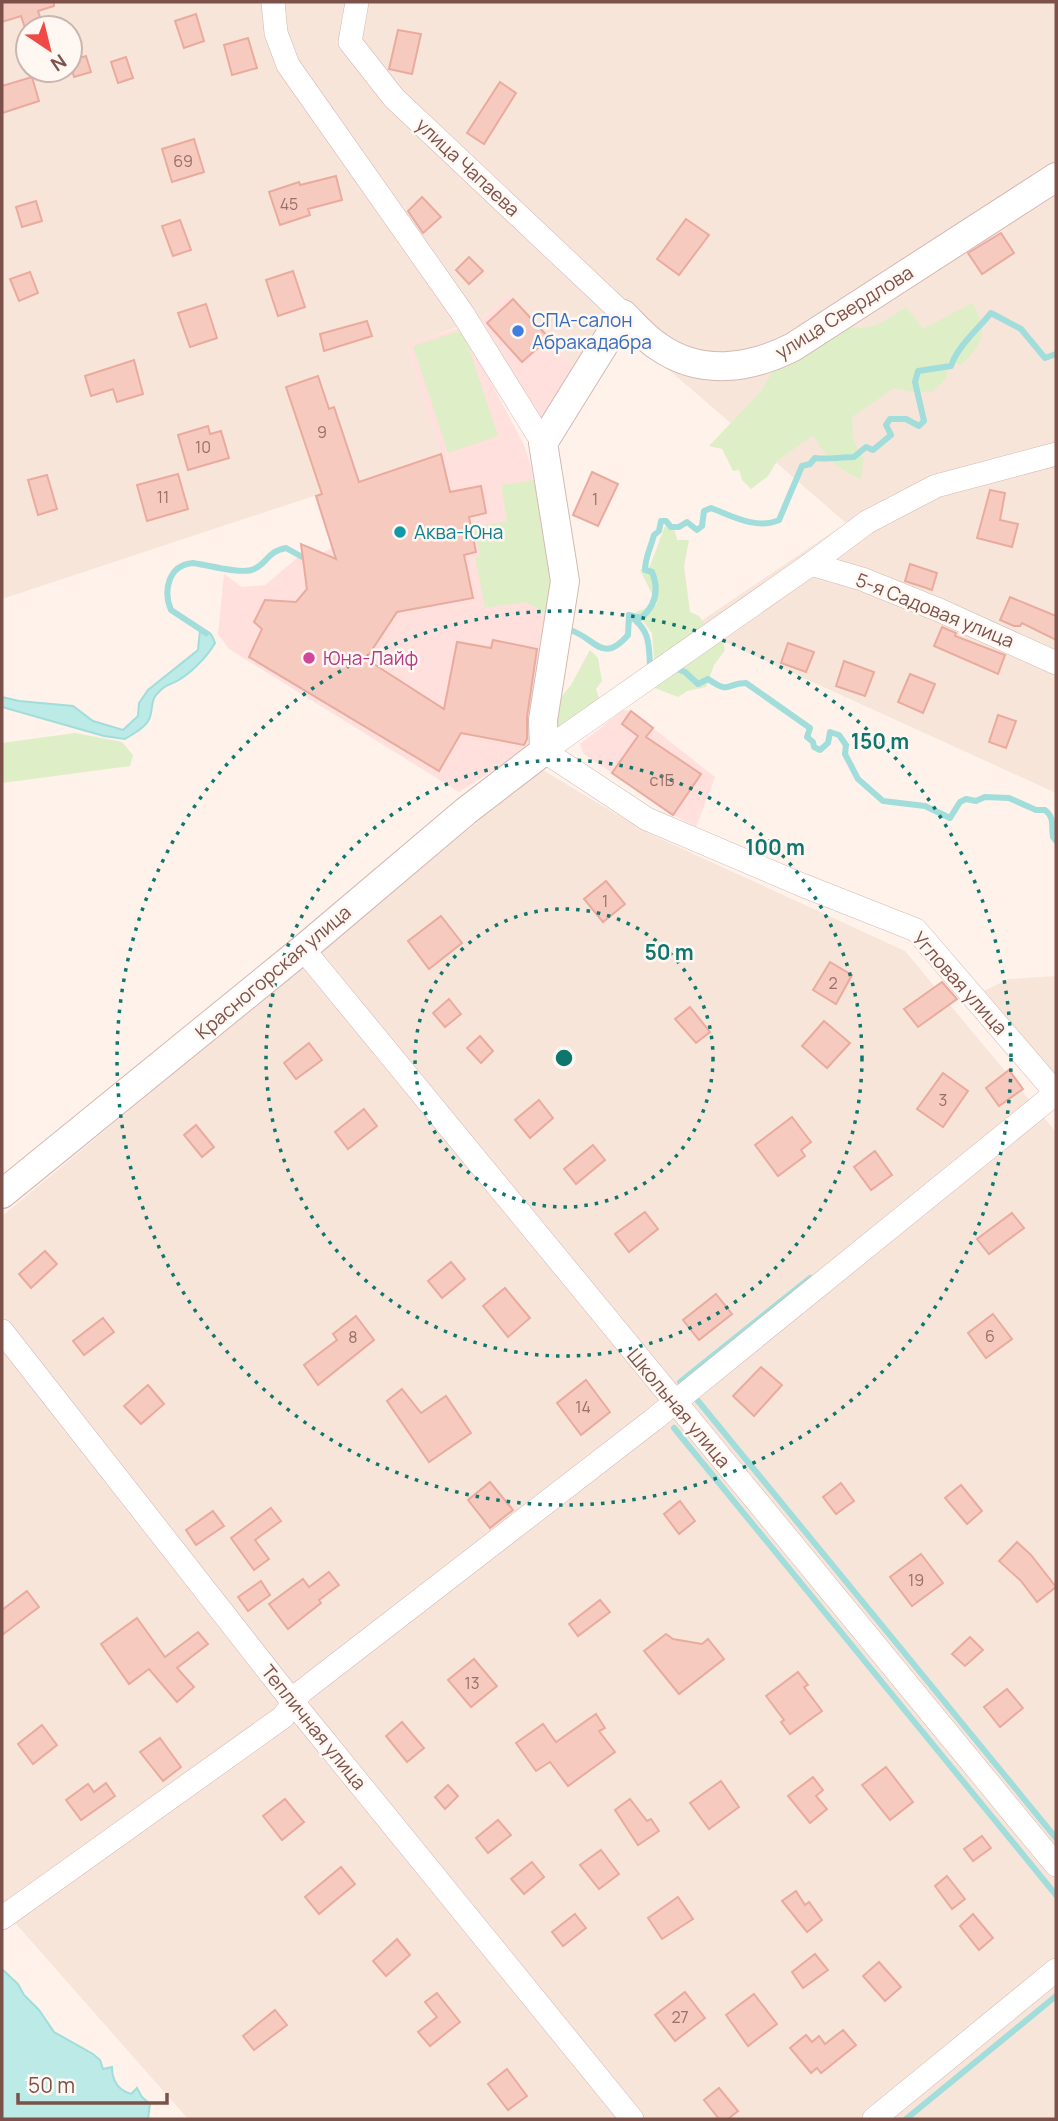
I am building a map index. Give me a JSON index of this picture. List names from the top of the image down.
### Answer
{
  "streets": {
    "street": [
      "улица Чапаева",
      "улица Свердлова",
      "5-я Садовая улица",
      "Красногорская улица",
      "Угловая улица",
      "Школьная улица",
      "Тепличная улица"
    ]
  },
  "crossings": [
    ["улица Чапаева", "улица Свердлова"],
    ["Красногорская улица", "Угловая улица"],
    ["Красногорская улица", "Школьная улица"]
  ],
  "places": ["СПА-салон Абракадабра", "Аква-Юна", "Юна-Лайф"],
  "house_numbers": [
    "69",
    "45",
    "9",
    "10",
    "11",
    "1",
    "с1Б",
    "1",
    "2",
    "3",
    "6",
    "8",
    "14",
    "19",
    "13",
    "27"
  ],
  "scale_bar": "50 m",
  "north": "bottom right",
  "rings": ["150 m", "100 m", "50 m"]
}
